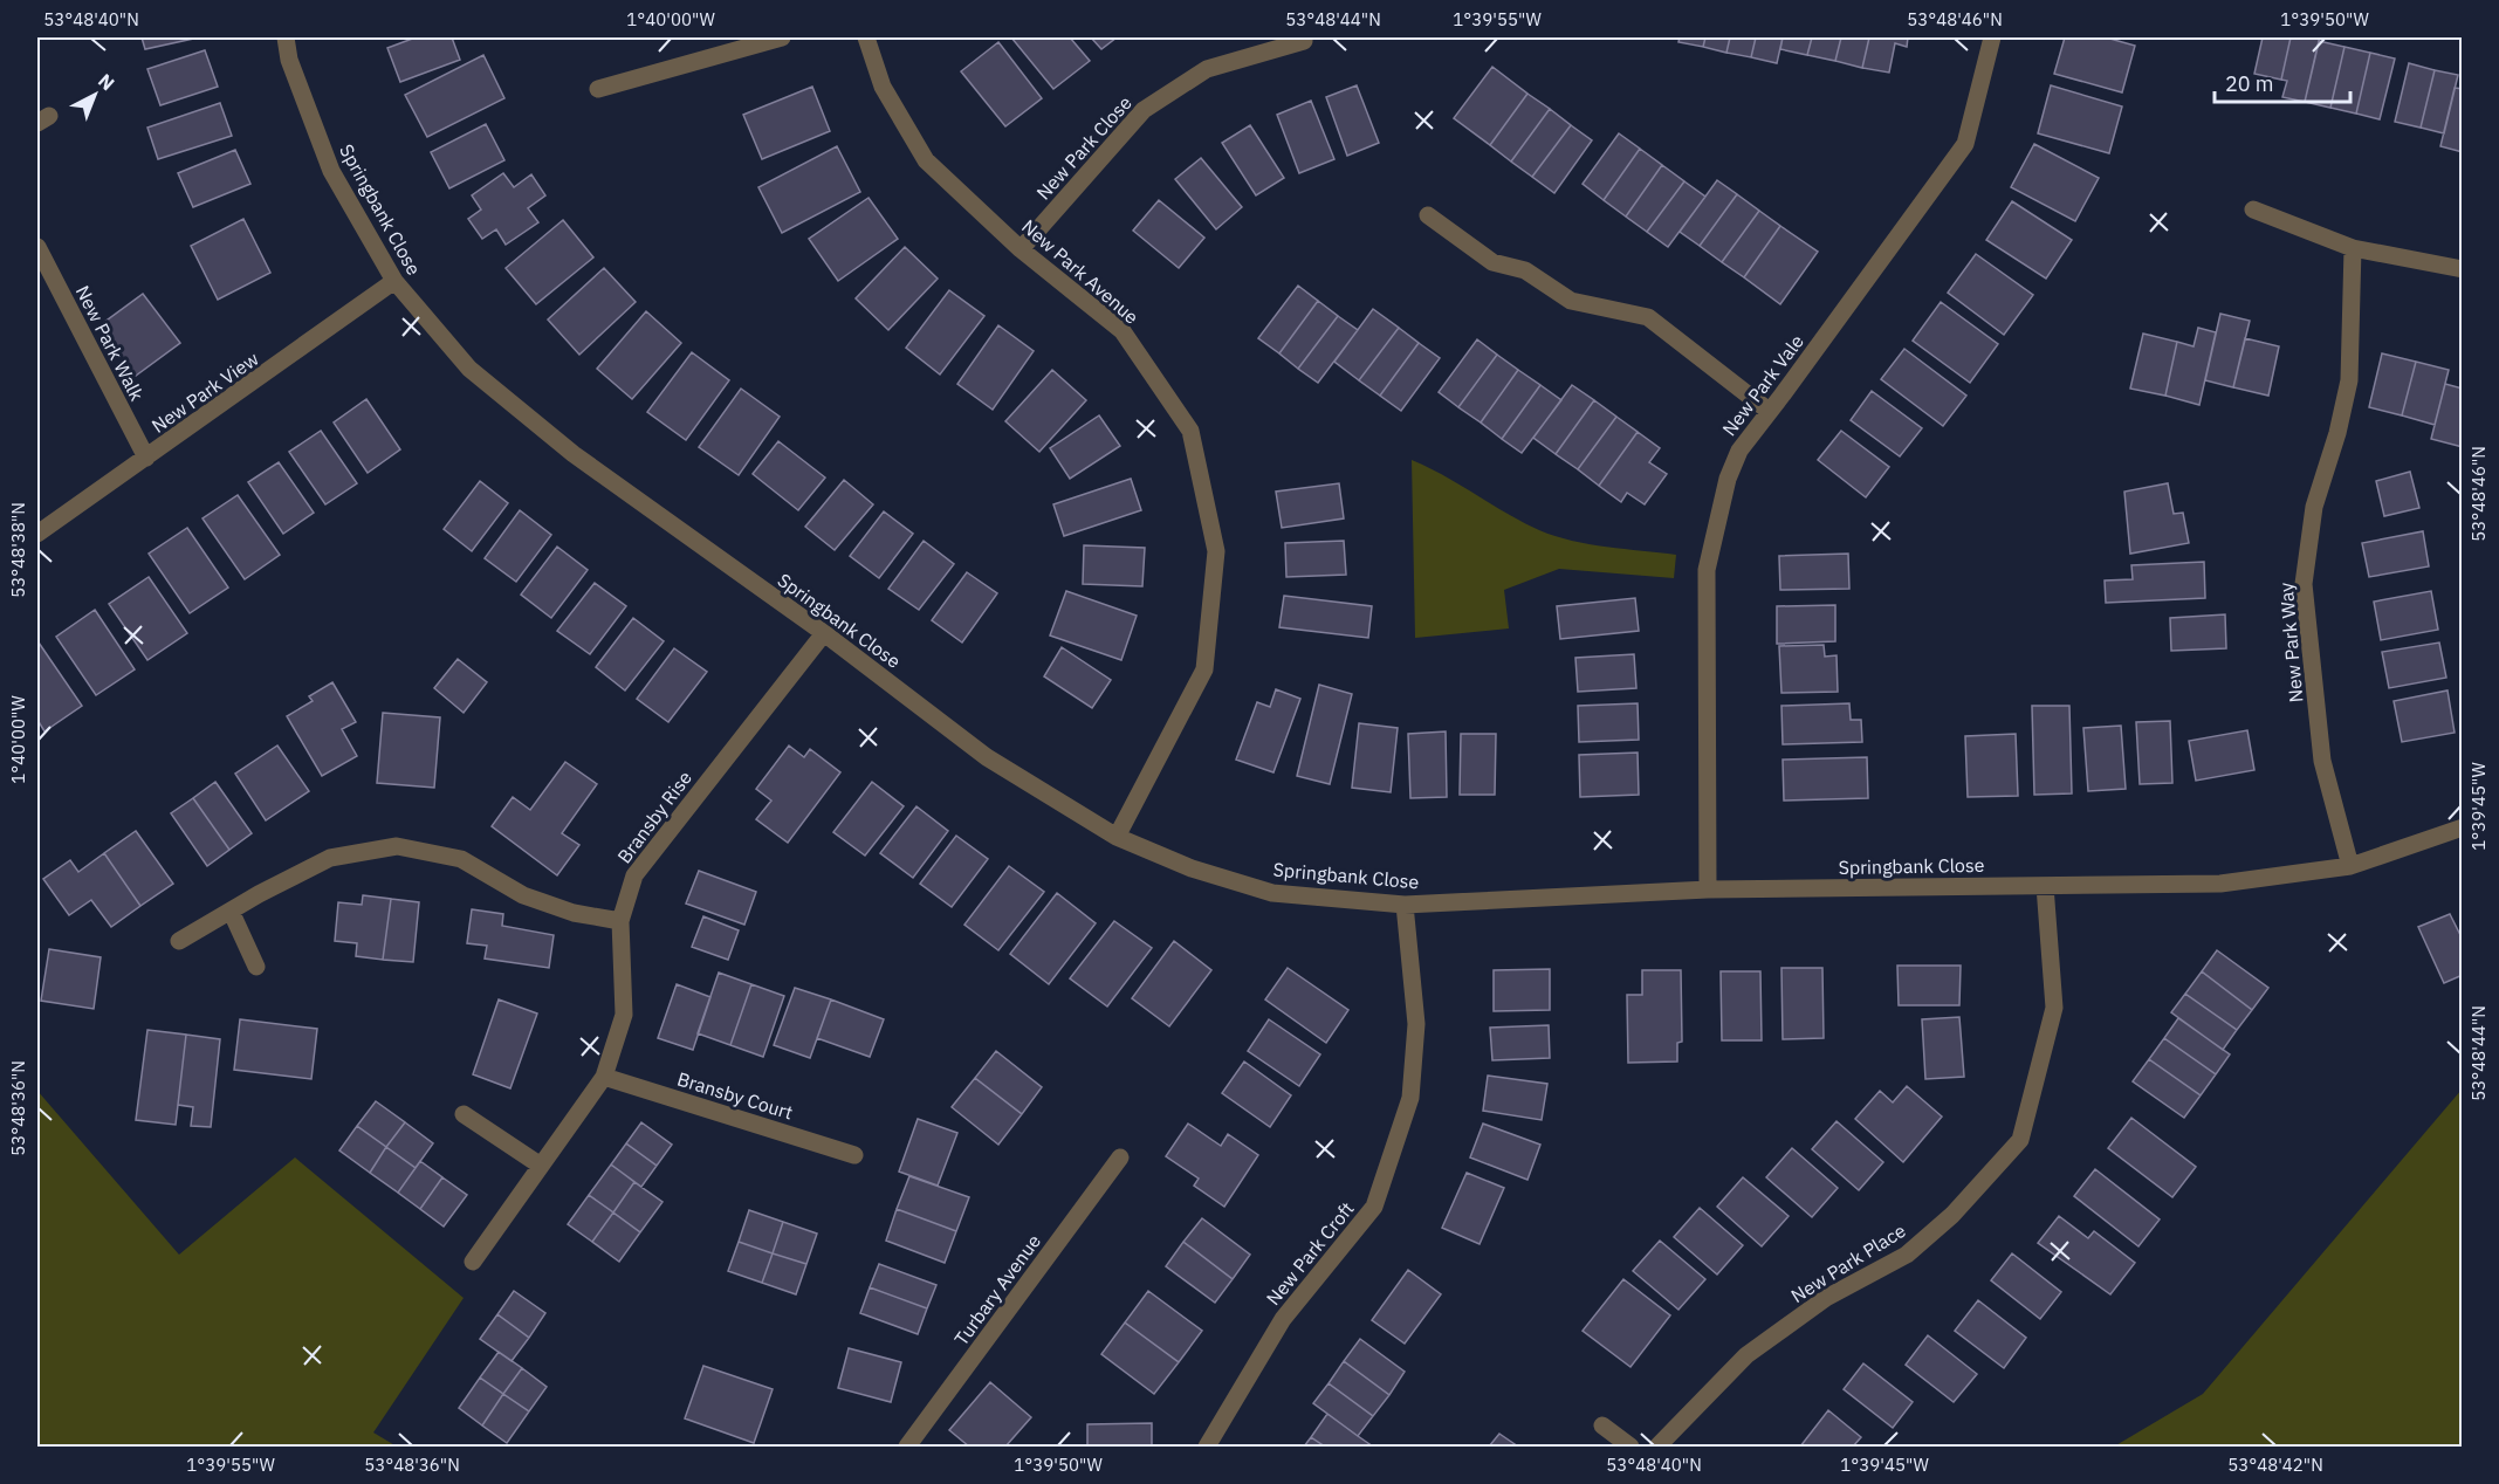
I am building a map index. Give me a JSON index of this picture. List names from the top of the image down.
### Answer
{
  "streets": {
    "street": [
      "New Park Close",
      "Springbank Close",
      "New Park Avenue",
      "New Park Walk",
      "New Park Vale",
      "New Park View",
      "New Park Way",
      "Bransby Rise",
      "Bransby Court",
      "New Park Croft",
      "New Park Place",
      "Turbary Avenue"
    ]
  },
  "crossings": [
    ["New Park Close", "New Park Avenue"],
    ["Springbank Close", "New Park Avenue"],
    ["Springbank Close", "New Park Vale"],
    ["Springbank Close", "New Park View"],
    ["Springbank Close", "New Park Way"],
    ["Springbank Close", "Bransby Rise"],
    ["Springbank Close", "New Park Croft"],
    ["Springbank Close", "New Park Place"],
    ["New Park Walk", "New Park View"],
    ["Bransby Rise", "Bransby Court"]
  ],
  "scale_bar": "20 m",
  "north": "top right",
  "coordinates": [
    "53°48'40\"N",
    "1°40'00\"W",
    "53°48'44\"N",
    "1°39'55\"W",
    "53°48'46\"N",
    "1°39'50\"W",
    "53°48'38\"N",
    "1°39'45\"W",
    "53°48'36\"N",
    "53°48'42\"N"
  ]
}
